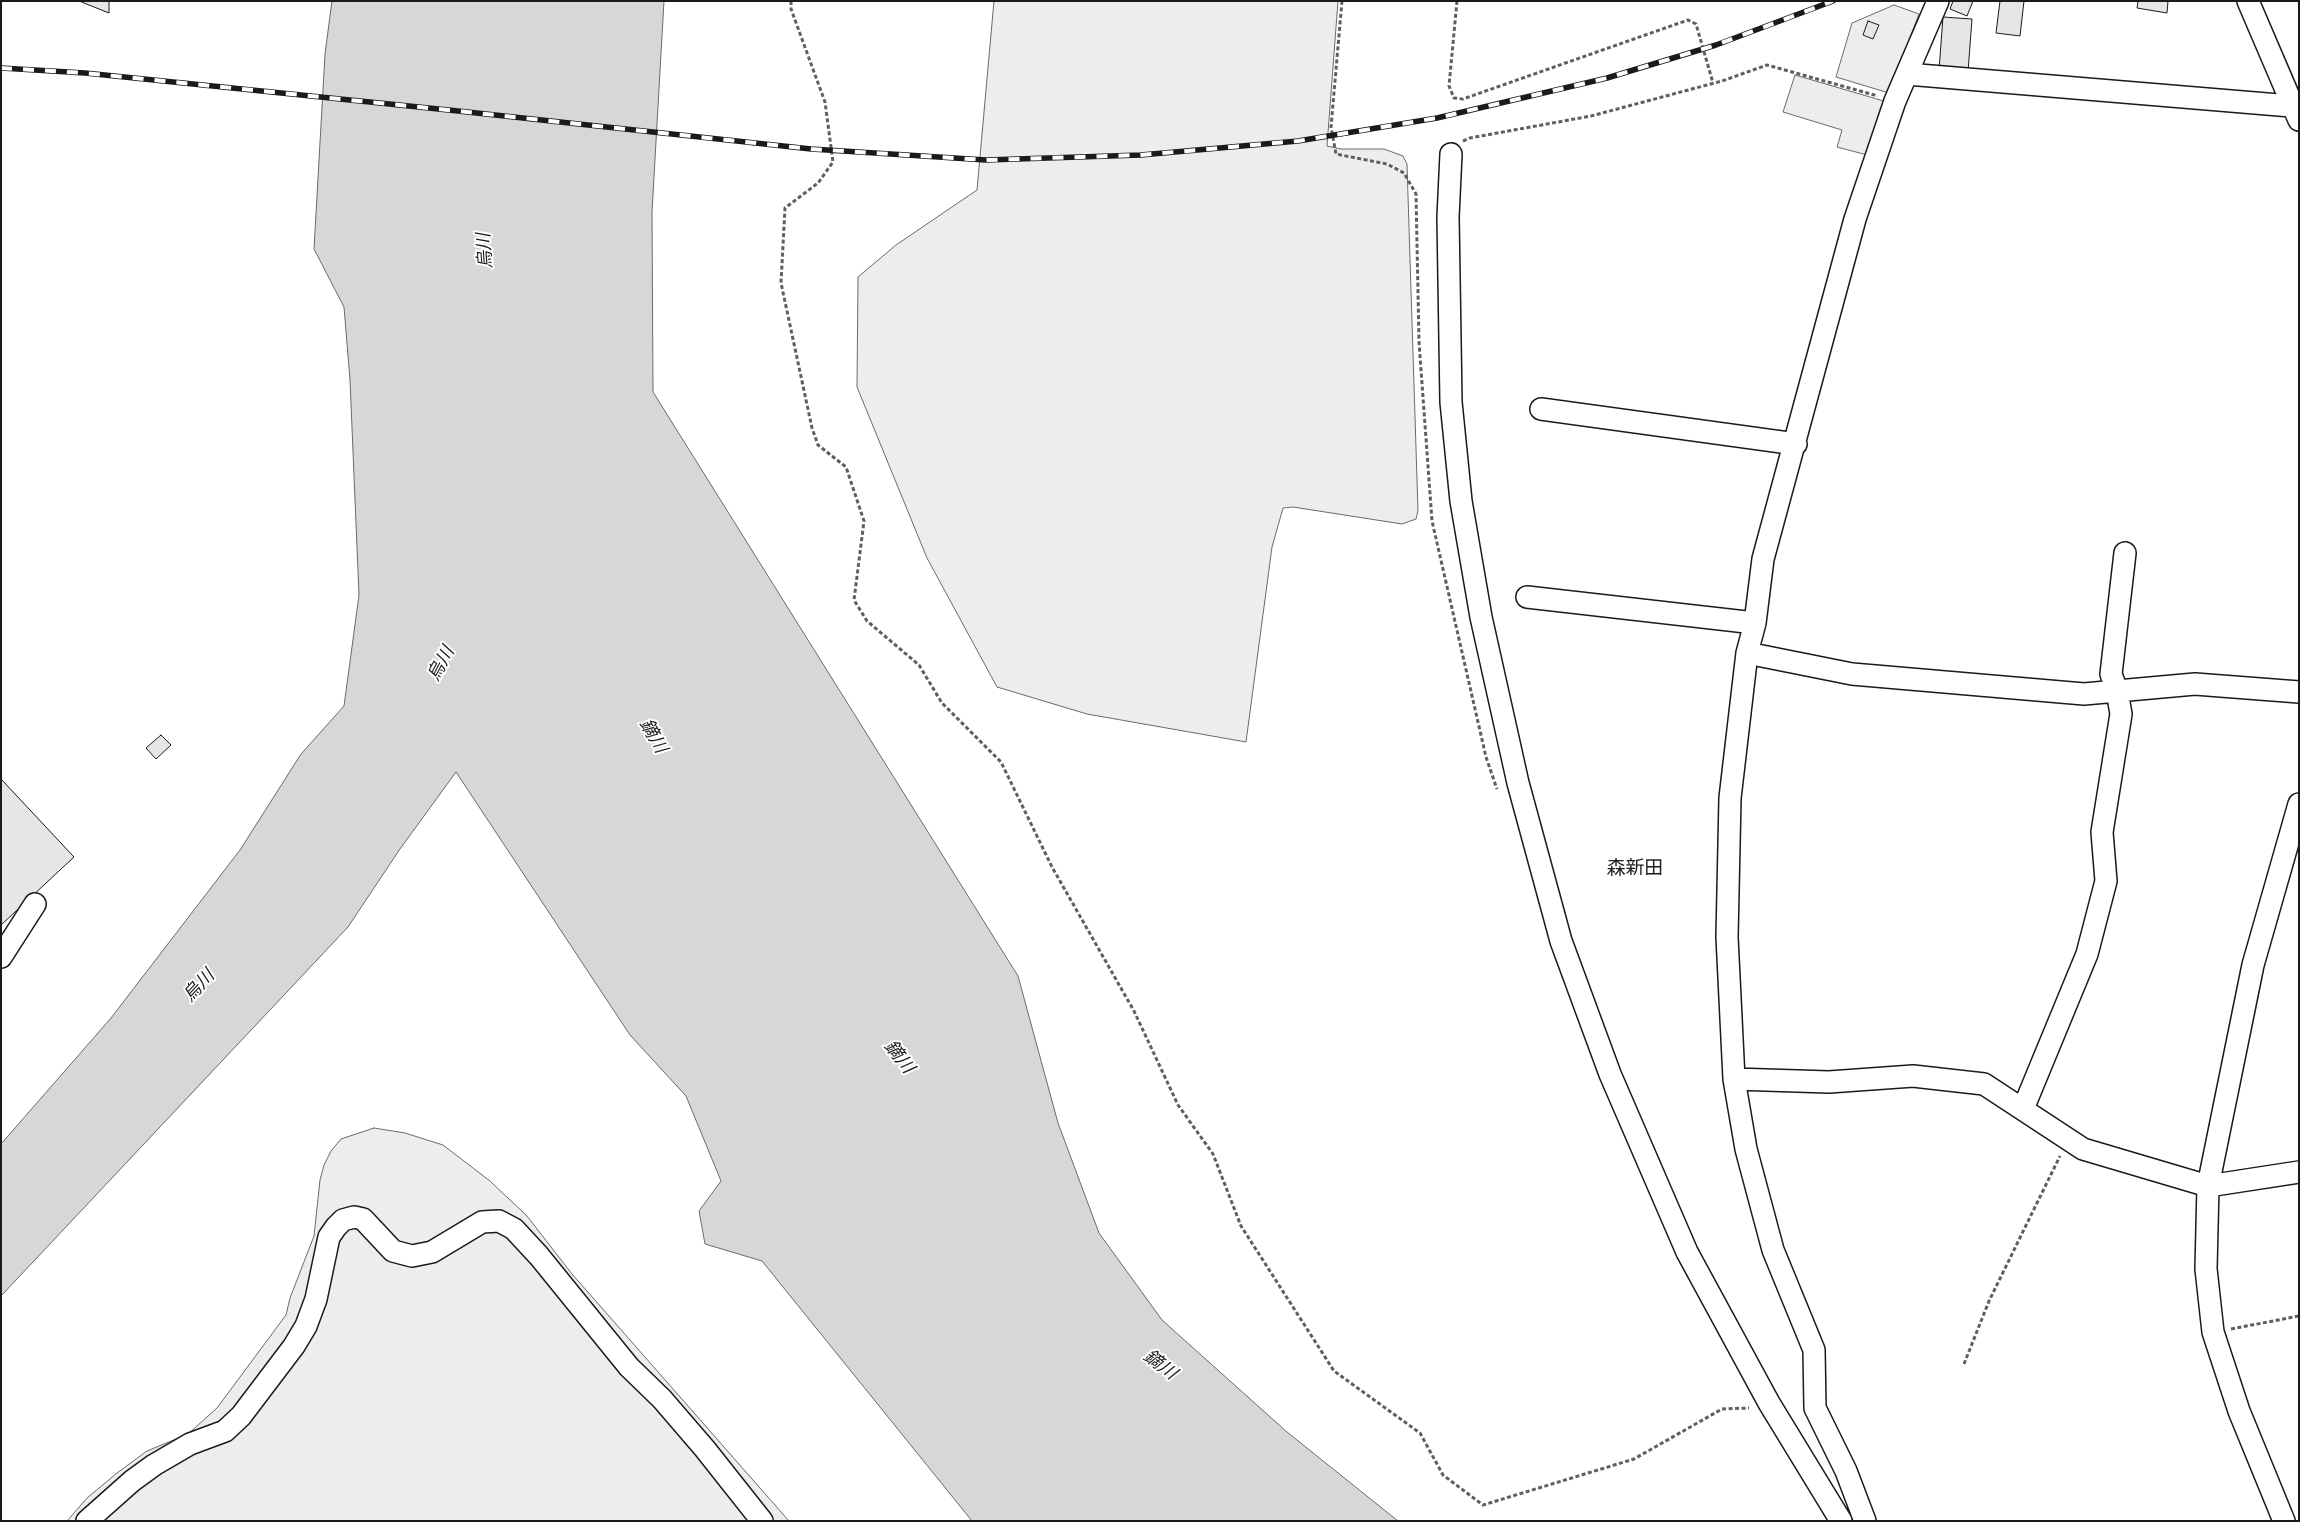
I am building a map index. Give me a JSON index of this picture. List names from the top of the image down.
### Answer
{
  "districts": ["森新田"],
  "water": ["烏川", "鏑川"]
}
